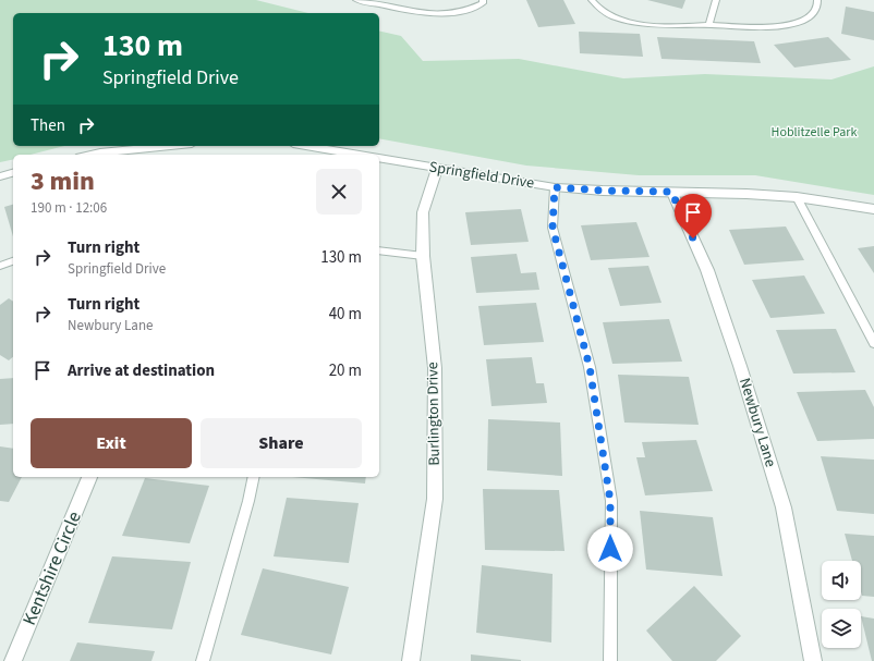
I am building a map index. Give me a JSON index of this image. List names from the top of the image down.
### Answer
{
  "streets": {
    "street": [
      "Springfield Drive",
      "Burlington Drive",
      "Newbury Lane",
      "Kentshire Circle"
    ]
  },
  "crossings": [
    ["Springfield Drive", "Burlington Drive"],
    ["Springfield Drive", "Newbury Lane"]
  ],
  "parks": ["Hoblitzelle Park"],
  "page": {
    "turn": ["130 m", "Springfield Drive"],
    "then": "Then",
    "heading": ["3 min", "190 m · 12:06"],
    "list": [
      {
        "name": "Turn right",
        "note": "Springfield Drive",
        "value": "130 m"
      },
      {
        "name": "Turn right",
        "note": "Newbury Lane",
        "value": "40 m"
      },
      {
        "name": "Arrive at destination",
        "value": "20 m"
      }
    ],
    "buttons": ["Exit", "Share"]
  }
}
